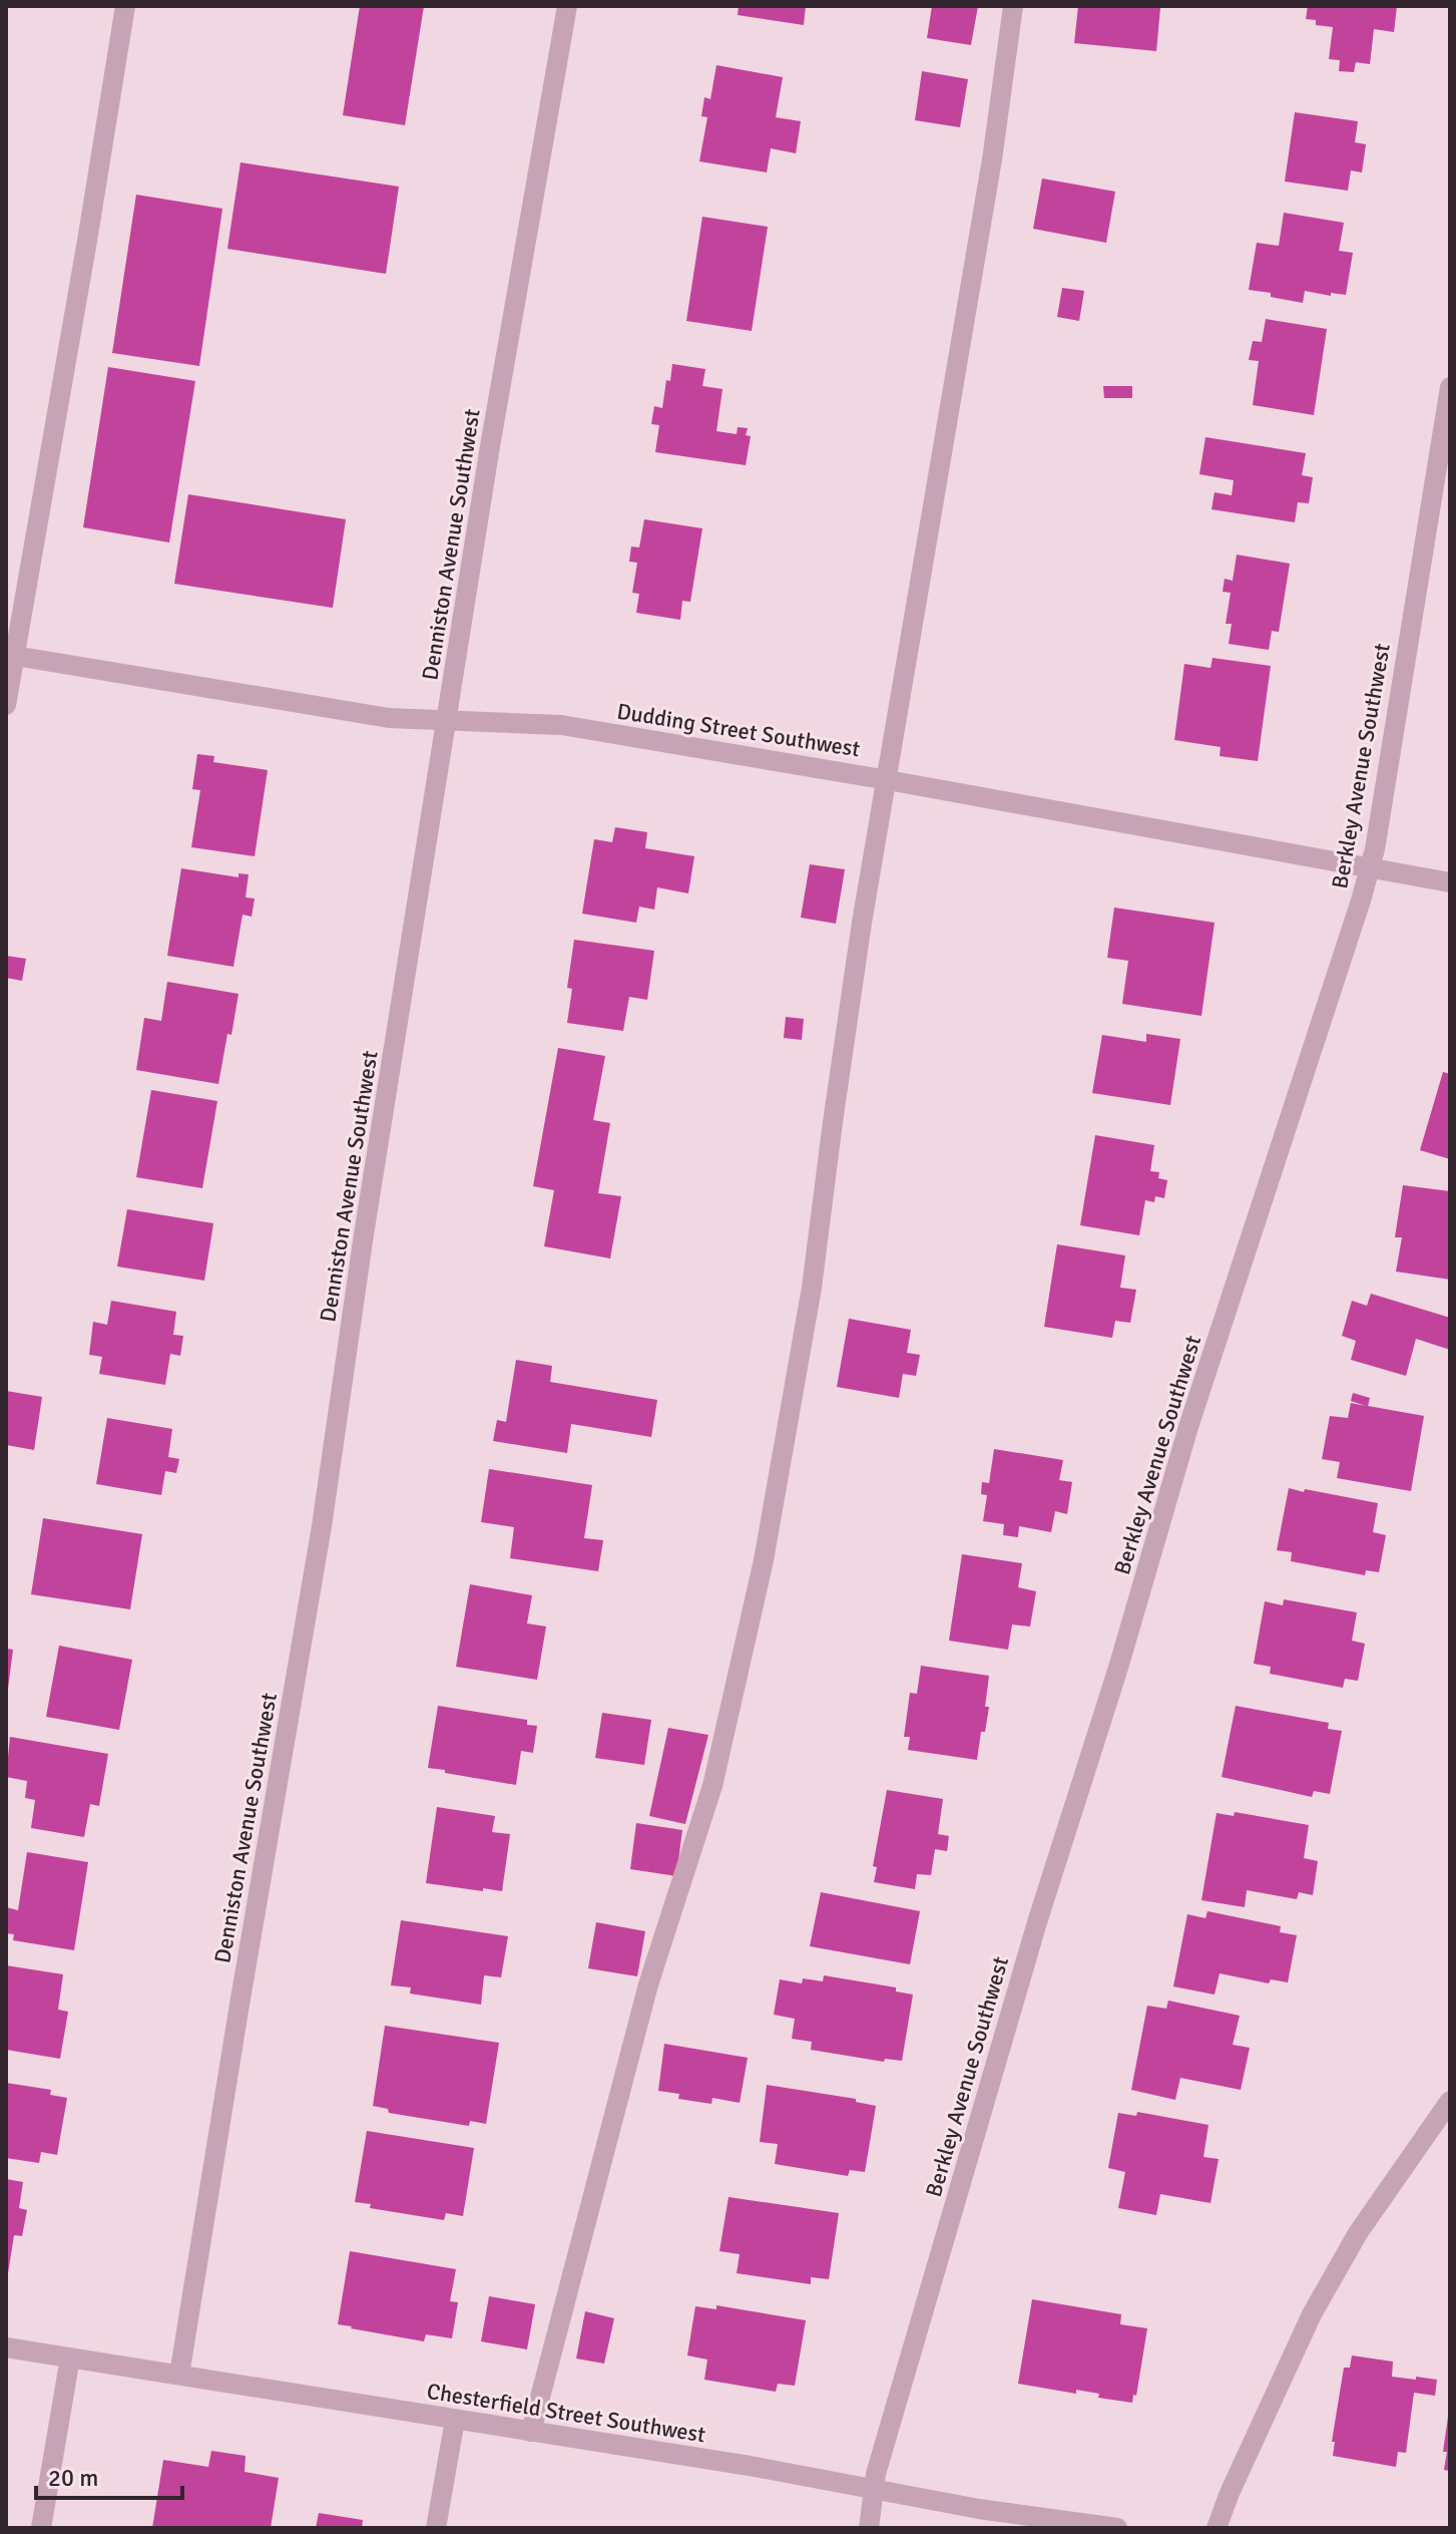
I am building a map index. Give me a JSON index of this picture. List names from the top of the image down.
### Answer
{
  "streets": {
    "street": [
      "Denniston Avenue Southwest",
      "Dudding Street Southwest",
      "Berkley Avenue Southwest",
      "Chesterfield Street Southwest"
    ]
  },
  "crossings": [
    ["Denniston Avenue Southwest", "Dudding Street Southwest"],
    ["Denniston Avenue Southwest", "Chesterfield Street Southwest"],
    ["Dudding Street Southwest", "Berkley Avenue Southwest"],
    ["Berkley Avenue Southwest", "Chesterfield Street Southwest"]
  ],
  "scale_bar": "20 m"
}
